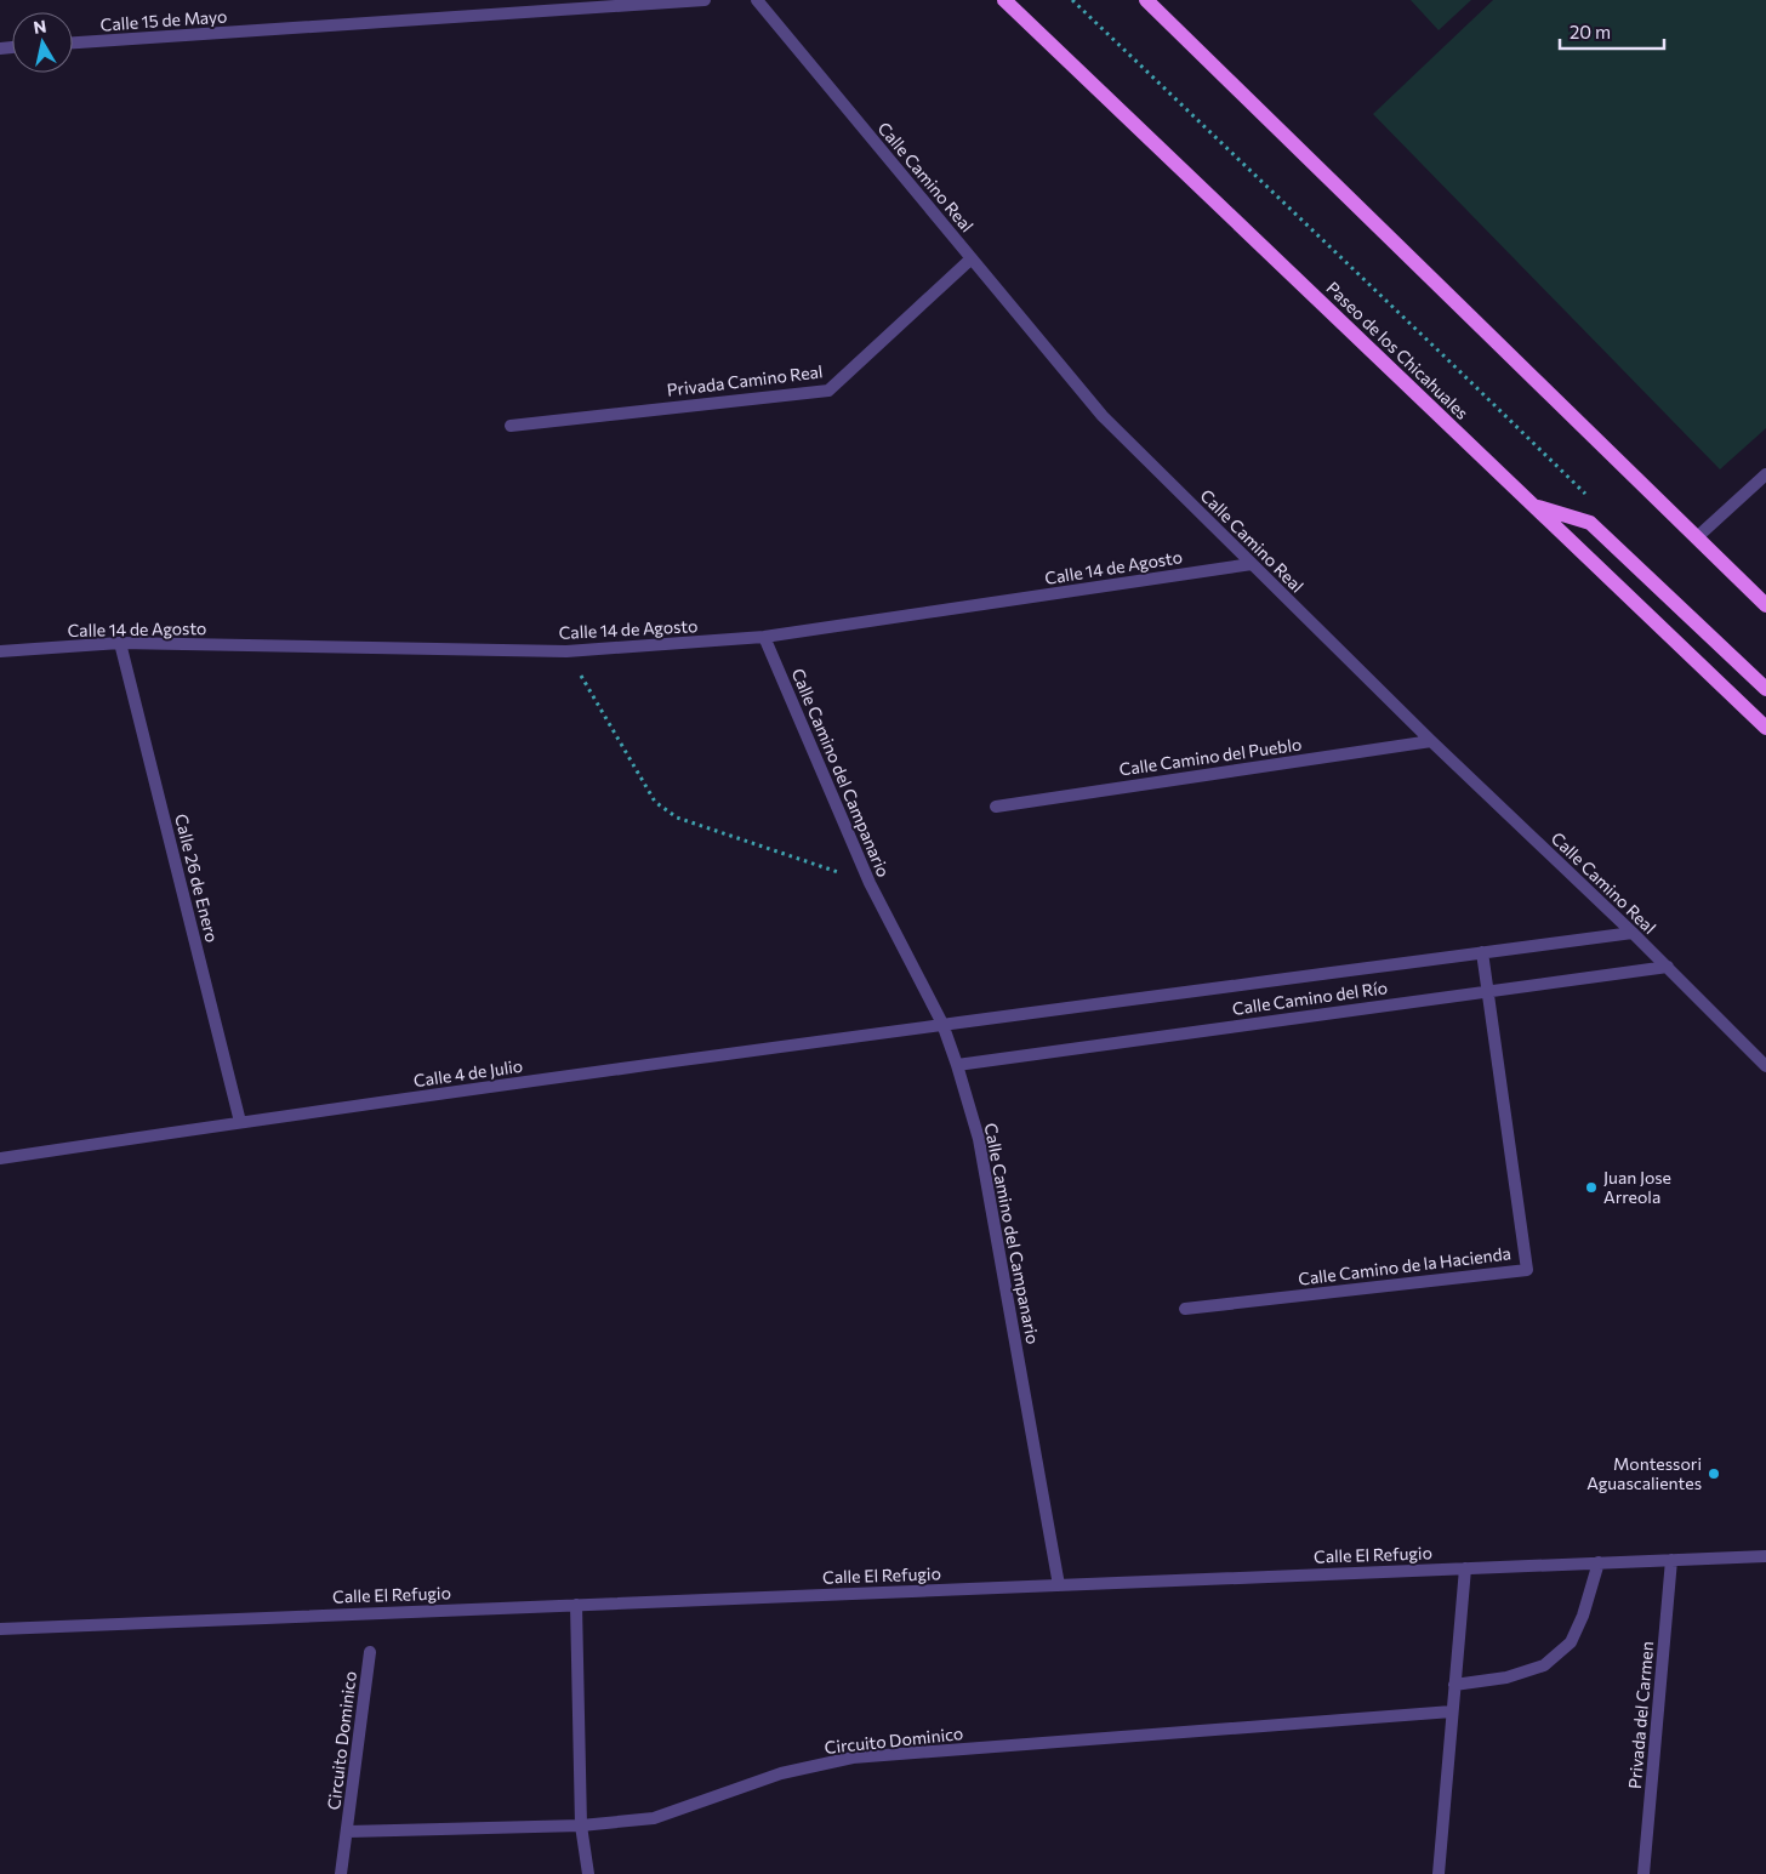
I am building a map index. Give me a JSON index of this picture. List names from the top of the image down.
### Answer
{
  "streets": {
    "main road": ["Paseo de los Chicahuales"],
    "street": [
      "Calle 15 de Mayo",
      "Calle Camino Real",
      "Privada Camino Real",
      "Calle 14 de Agosto",
      "Calle Camino del Pueblo",
      "Calle Camino del Campanario",
      "Calle 26 de Enero",
      "Calle Camino del Río",
      "Calle 4 de Julio",
      "Calle Camino de la Hacienda",
      "Calle El Refugio",
      "Privada del Carmen",
      "Circuito Dominico"
    ]
  },
  "crossings": [
    ["Calle Camino Real", "Privada Camino Real"],
    ["Calle Camino Real", "Calle 14 de Agosto"],
    ["Calle Camino Real", "Calle Camino del Pueblo"],
    ["Calle Camino Real", "Calle Camino del Río"],
    ["Calle 14 de Agosto", "Calle Camino del Campanario"],
    ["Calle 14 de Agosto", "Calle 26 de Enero"],
    ["Calle Camino del Campanario", "Calle Camino del Río"],
    ["Calle Camino del Campanario", "Calle 4 de Julio"],
    ["Calle Camino del Campanario", "Calle El Refugio"],
    ["Calle 26 de Enero", "Calle 4 de Julio"],
    ["Calle Camino del Río", "Calle 4 de Julio"],
    ["Calle Camino del Río", "Calle Camino de la Hacienda"],
    ["Calle El Refugio", "Privada del Carmen"]
  ],
  "places": ["Juan Jose Arreola", "Montessori Aguascalientes"],
  "scale_bar": "20 m",
  "north": "top"
}
